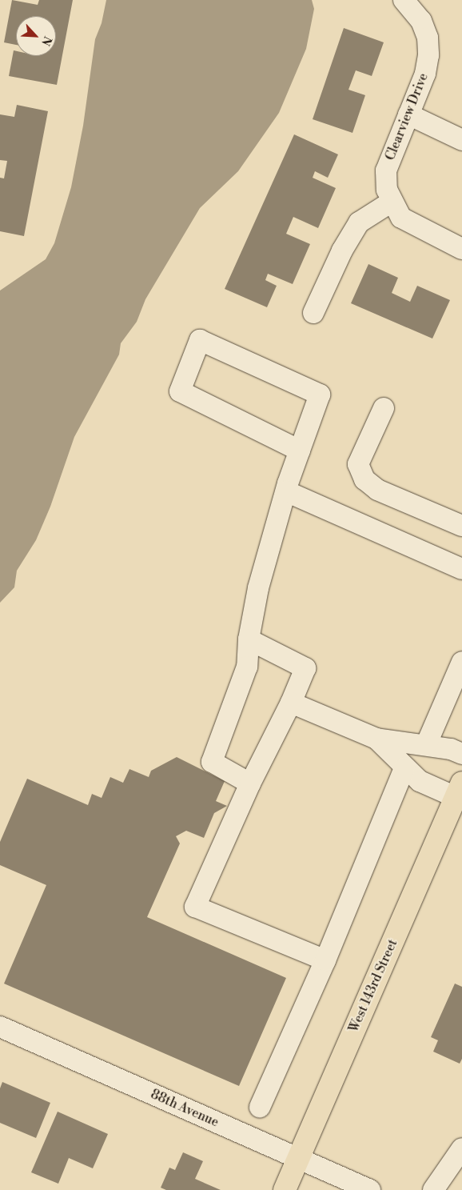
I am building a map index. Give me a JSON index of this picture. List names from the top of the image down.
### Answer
{
  "streets": {
    "main road": ["West 143rd Street"],
    "street": ["Clearview Drive", "88th Avenue"]
  },
  "crossings": [
    ["West 143rd Street", "88th Avenue"]
  ],
  "north": "bottom right"
}
